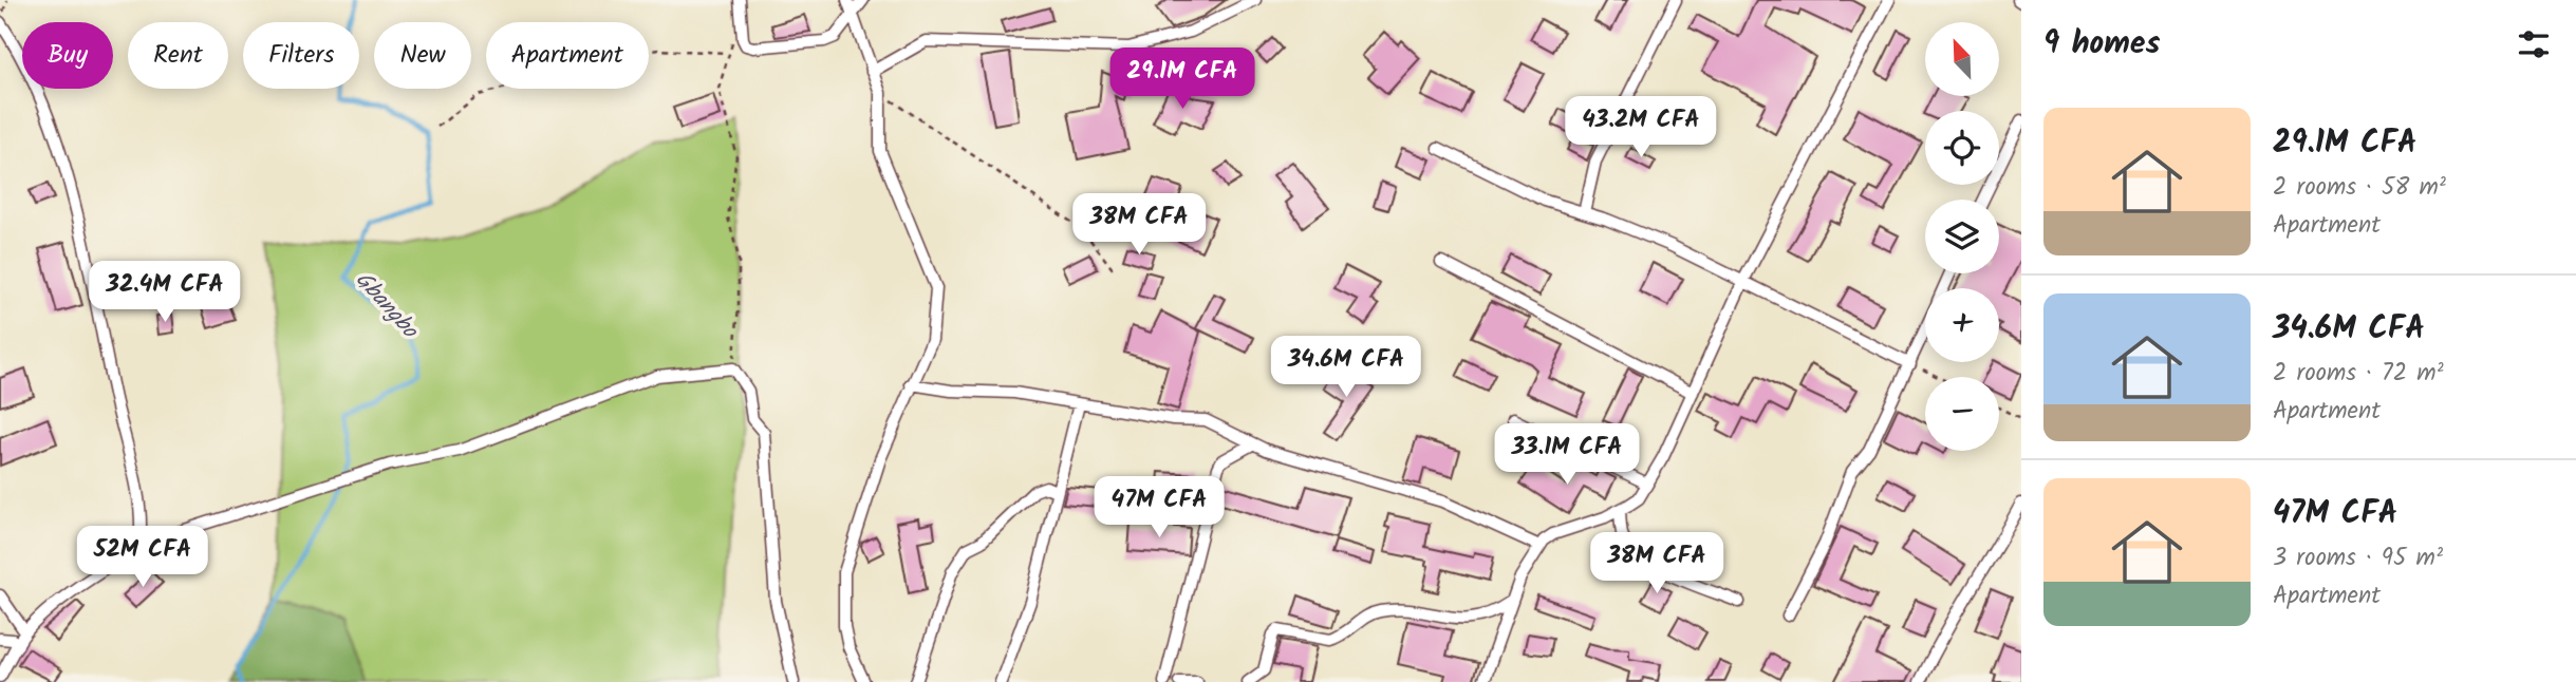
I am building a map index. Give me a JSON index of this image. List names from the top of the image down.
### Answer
{
  "water": ["Gbangbo"],
  "north": "top left",
  "page": {
    "heading": "9 homes",
    "map_buttons": ["+", "−"],
    "chip": [
      "Buy",
      "Rent",
      "Filters",
      "New",
      "Apartment"
    ],
    "price": [
      "29.1M CFA",
      "43.2M CFA",
      "38M CFA",
      "32.4M CFA",
      "34.6M CFA",
      "33.1M CFA",
      "47M CFA",
      "52M CFA",
      "38M CFA"
    ],
    "list": [
      {
        "name": "29.1M CFA",
        "note": "2 rooms · 58 m² · Apartment"
      },
      {
        "name": "34.6M CFA",
        "note": "2 rooms · 72 m² · Apartment"
      },
      {
        "name": "47M CFA",
        "note": "3 rooms · 95 m² · Apartment"
      }
    ]
  }
}
